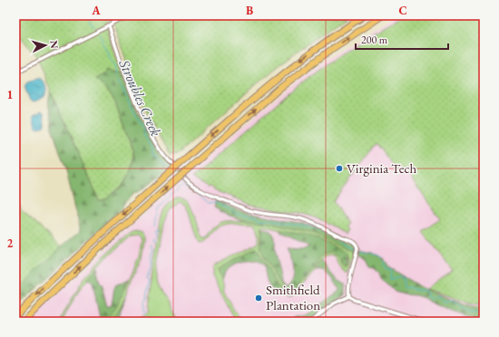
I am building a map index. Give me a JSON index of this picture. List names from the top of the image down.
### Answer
{
  "water": ["Stroubles Creek"],
  "places": ["Virginia Tech", "Smithfield Plantation"],
  "scale_bar": "200 m",
  "north": "right",
  "grid": {
    "columns": ["A", "B", "C"],
    "rows": ["1", "2"]
  }
}
